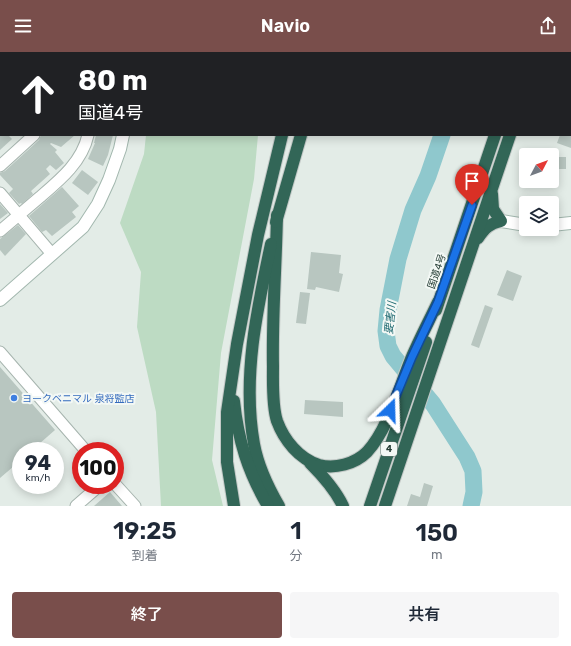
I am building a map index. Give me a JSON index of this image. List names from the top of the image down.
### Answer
{
  "streets": {
    "highway": ["国道4号", "4"]
  },
  "crossings": [
    ["国道4号", "4"]
  ],
  "water": ["要害川"],
  "places": ["ヨークベニマル 泉将監店"],
  "north": "top right",
  "page": {
    "header": "Navio",
    "turn": ["80 m", "国道4号"],
    "speed": "94 km/h",
    "limit": "100",
    "eta": [
      "19:25",
      "到着",
      "1",
      "分",
      "150",
      "m"
    ],
    "buttons": ["終了", "共有"]
  }
}
